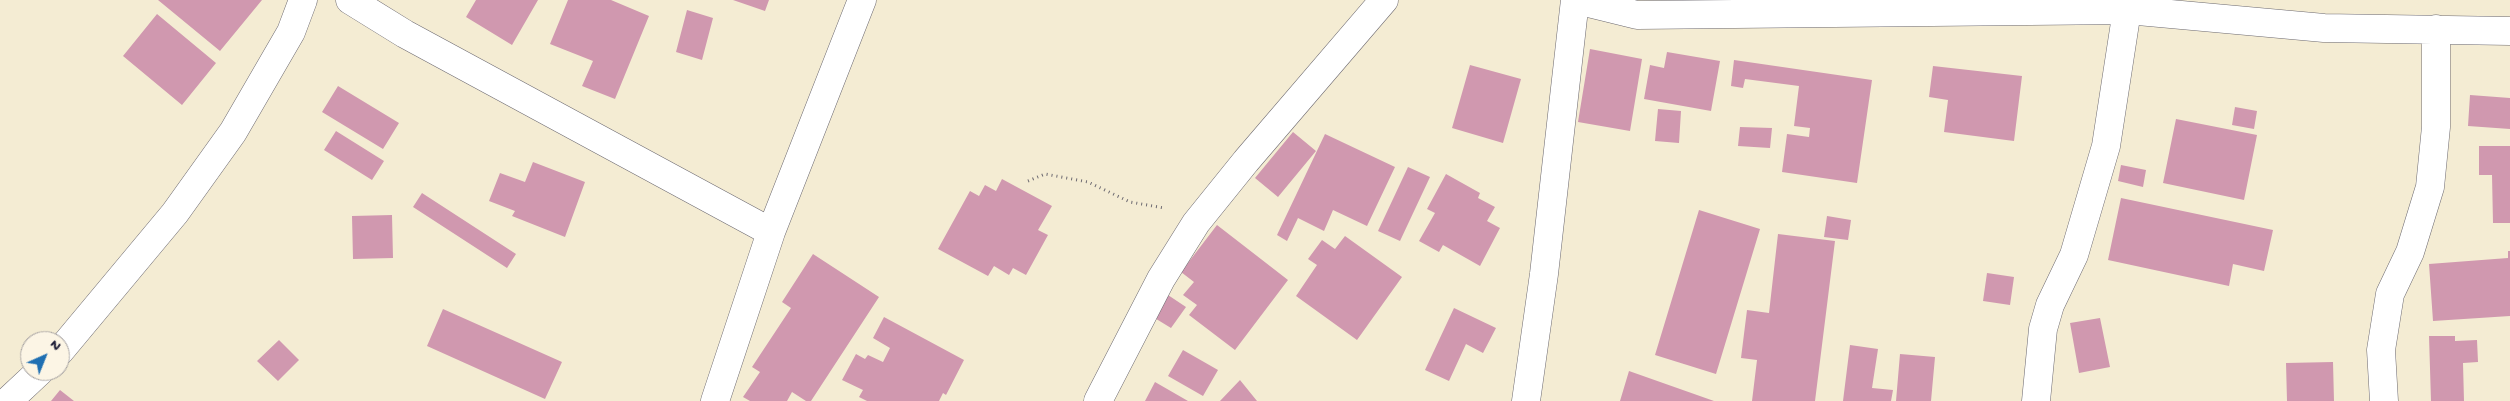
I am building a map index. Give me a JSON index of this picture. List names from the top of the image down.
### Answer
{
  "north": "top right"
}
